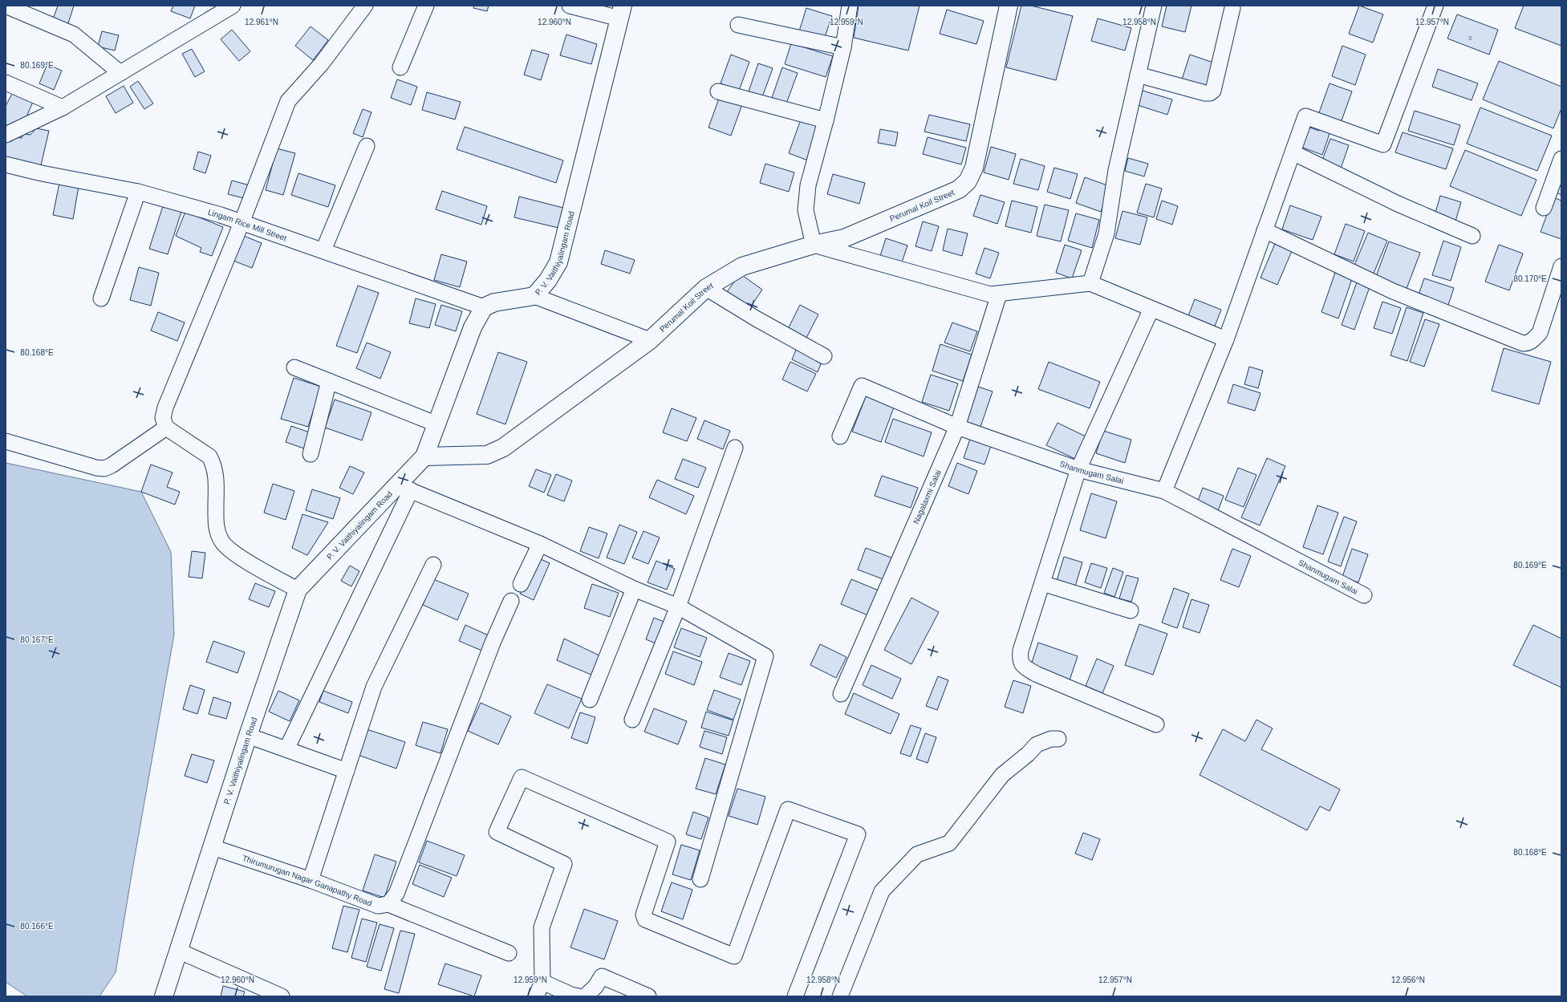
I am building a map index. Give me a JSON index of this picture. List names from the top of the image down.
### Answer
{
  "streets": {
    "street": [
      "Perumal Koil Street",
      "Lingam Rice Mill Street",
      "P. V. Vaithiyalingam Road",
      "Shanmugam Salai",
      "Nagalaxmi Salai",
      "Thirumurugan Nagar Ganapathy Road"
    ]
  },
  "crossings": [
    ["Perumal Koil Street", "P. V. Vaithiyalingam Road"],
    ["Lingam Rice Mill Street", "P. V. Vaithiyalingam Road"],
    ["P. V. Vaithiyalingam Road", "Thirumurugan Nagar Ganapathy Road"],
    ["Shanmugam Salai", "Nagalaxmi Salai"]
  ],
  "house_numbers": ["3"],
  "coordinates": [
    "12.961°N",
    "12.960°N",
    "12.959°N",
    "12.958°N",
    "12.957°N",
    "80.169°E",
    "80.170°E",
    "80.168°E",
    "80.167°E",
    "80.166°E",
    "12.956°N"
  ]
}
